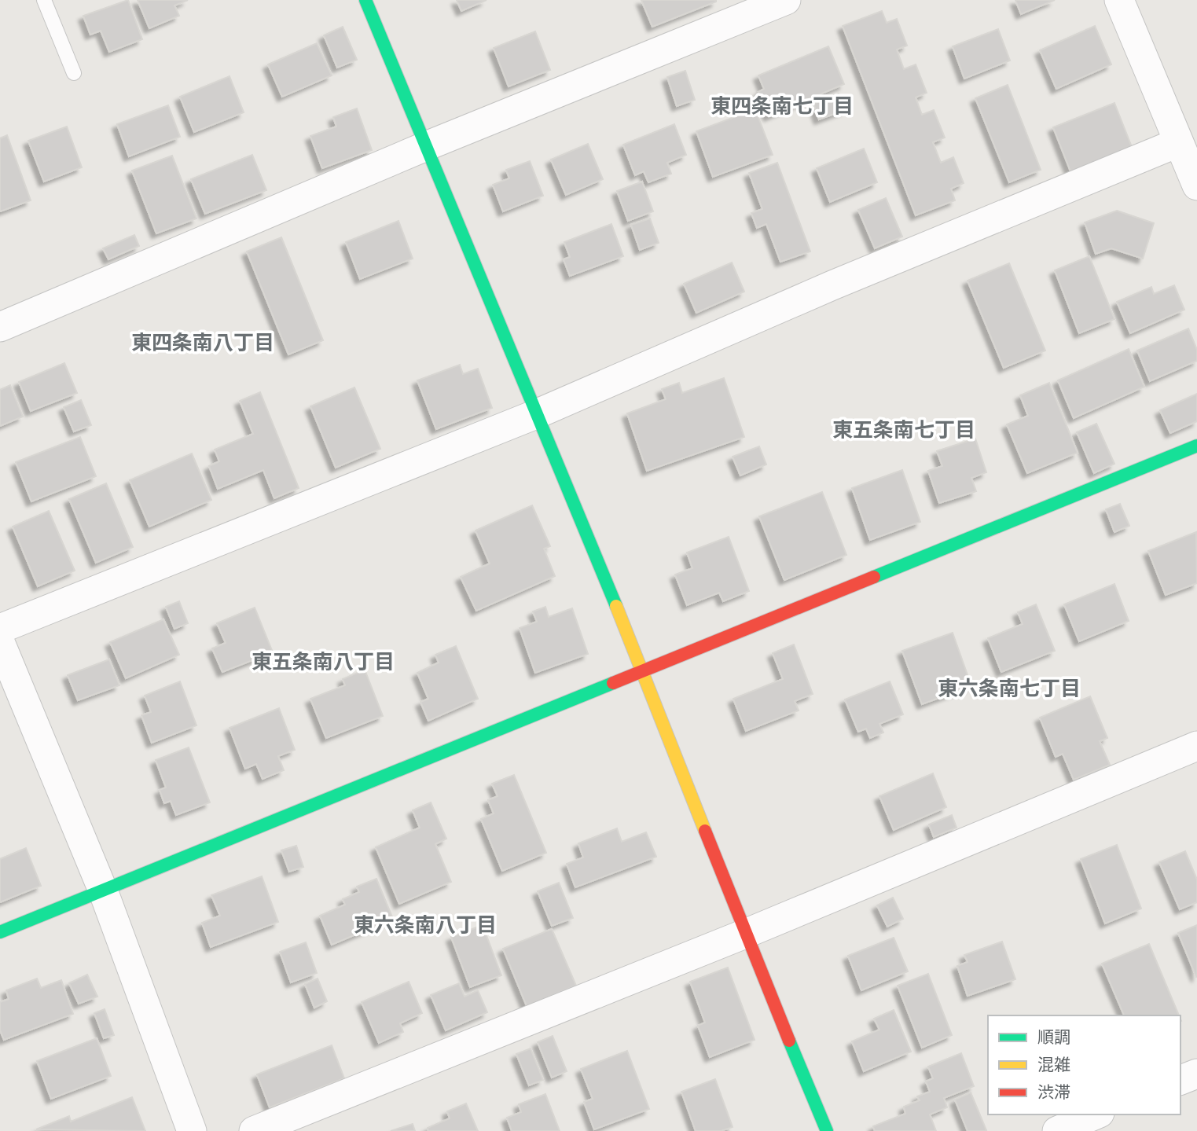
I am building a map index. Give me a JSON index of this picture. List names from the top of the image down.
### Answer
{
  "districts": [
    "東四条南七丁目",
    "東四条南八丁目",
    "東五条南七丁目",
    "東五条南八丁目",
    "東六条南七丁目",
    "東六条南八丁目"
  ],
  "legend": ["順調", "混雑", "渋滞"]
}
